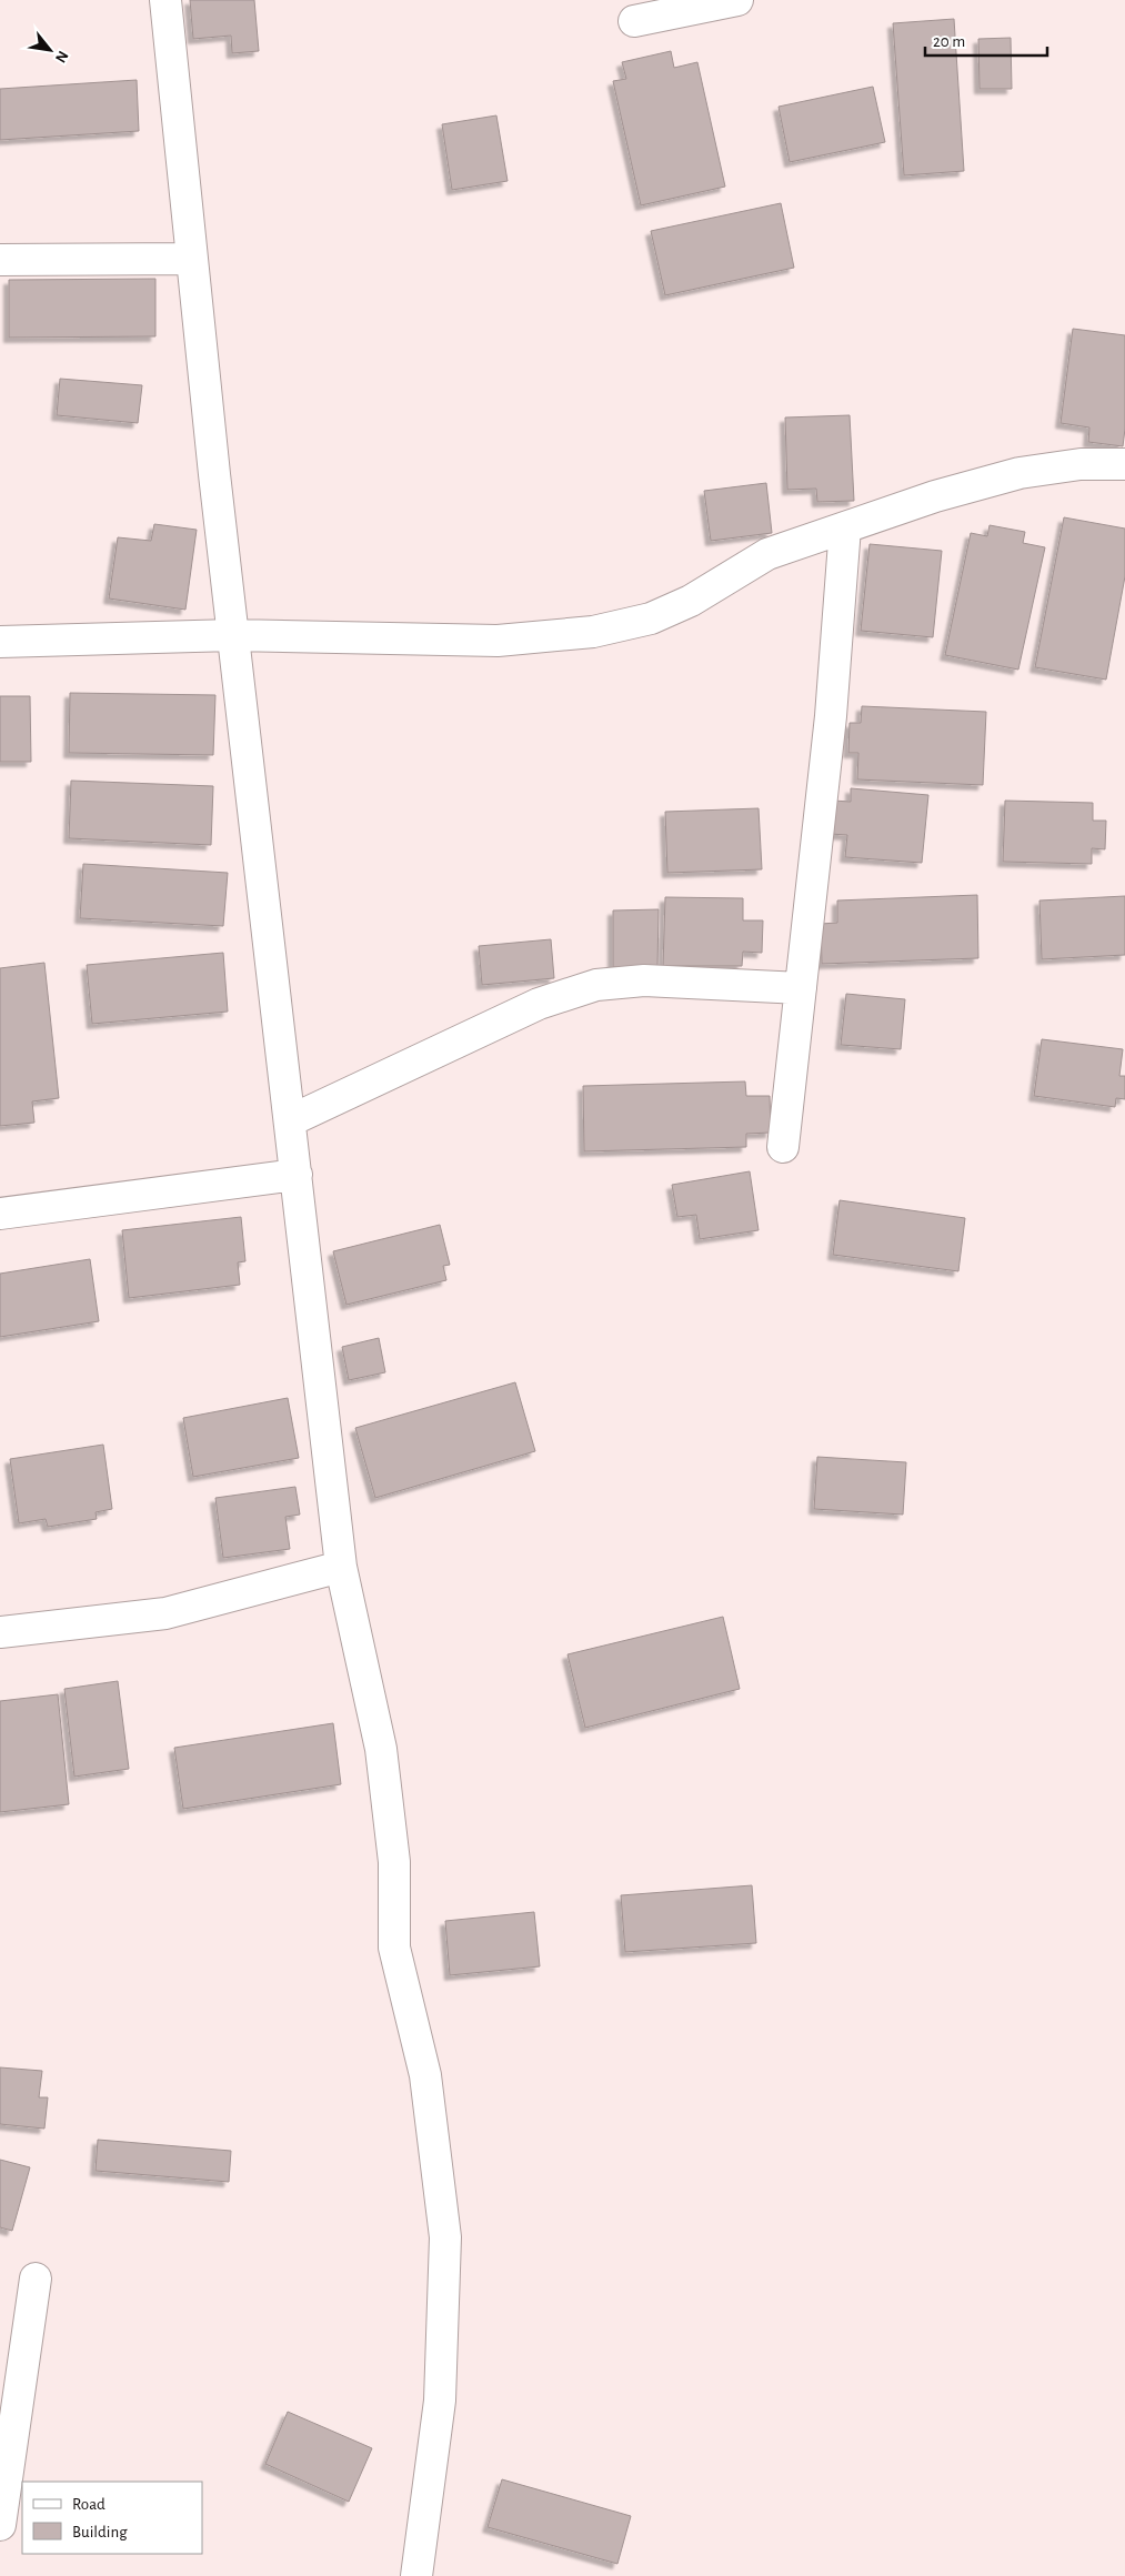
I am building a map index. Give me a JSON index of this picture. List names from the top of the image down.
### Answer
{
  "legend": ["Road", "Building"],
  "scale_bar": "20 m",
  "north": "bottom right"
}
